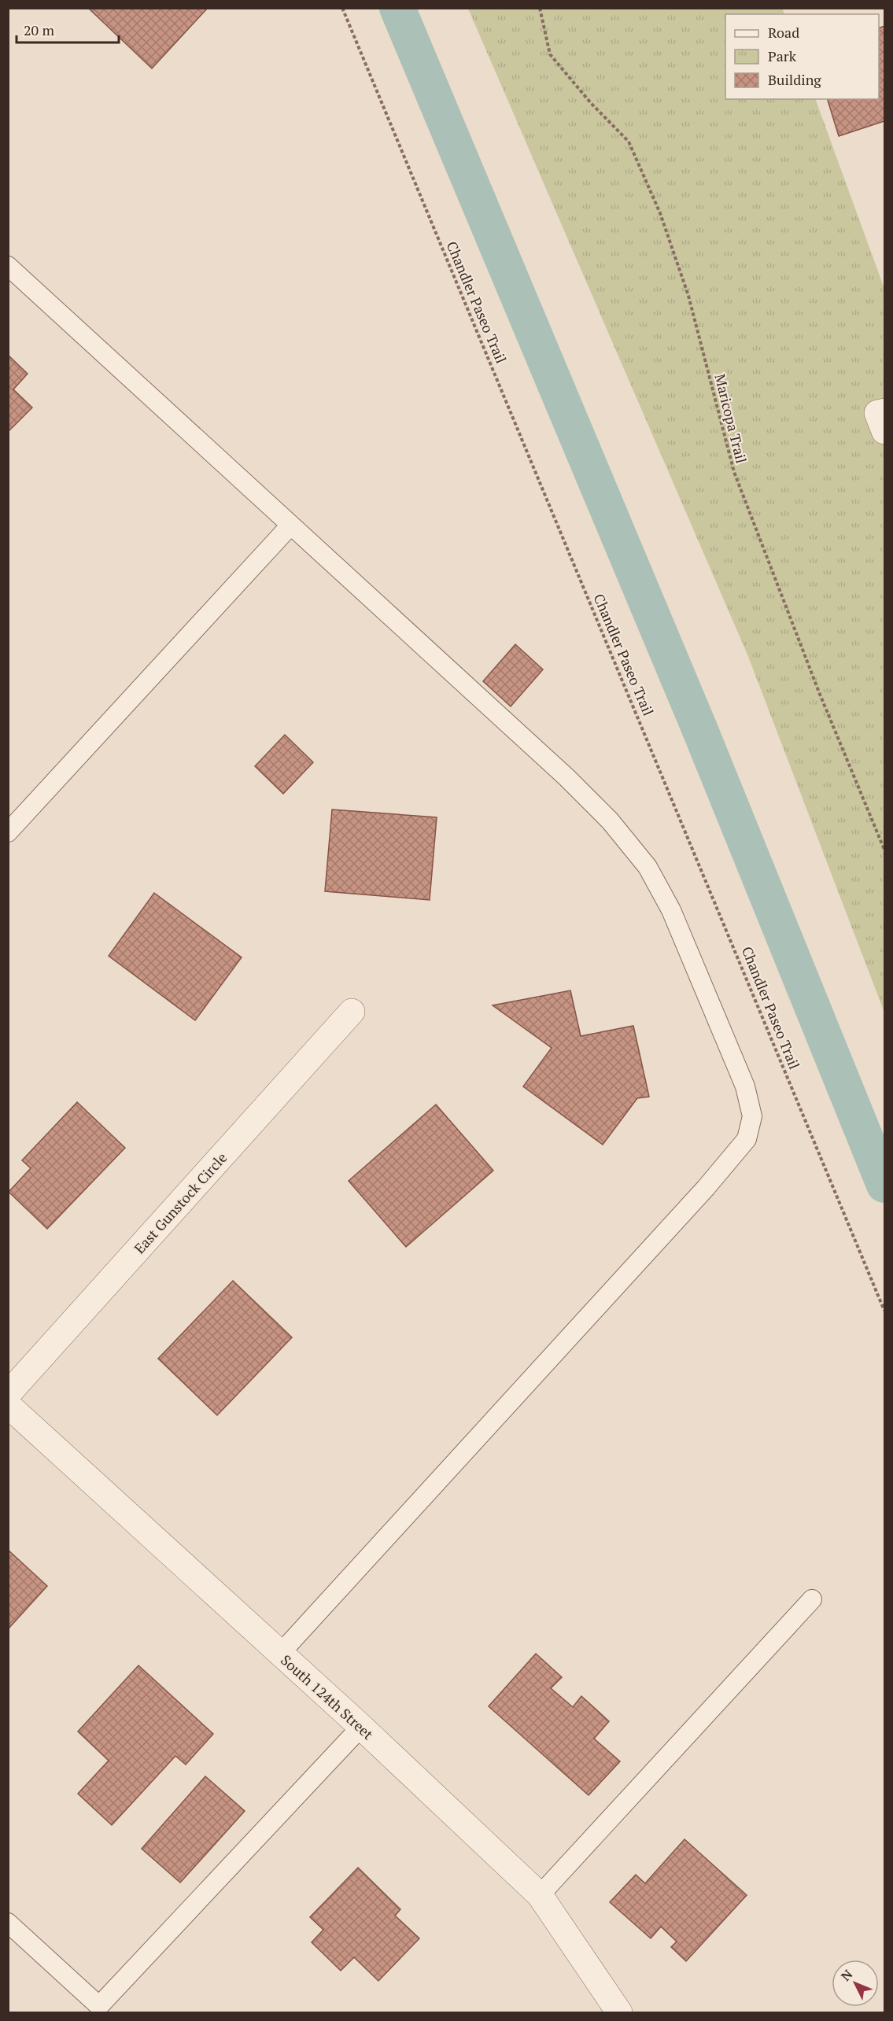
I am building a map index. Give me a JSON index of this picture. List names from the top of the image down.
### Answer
{
  "streets": {
    "street": ["East Gunstock Circle", "South 124th Street"],
    "path": ["Chandler Paseo Trail", "Maricopa Trail"]
  },
  "legend": ["Road", "Park", "Building"],
  "scale_bar": "20 m",
  "north": "top left"
}
